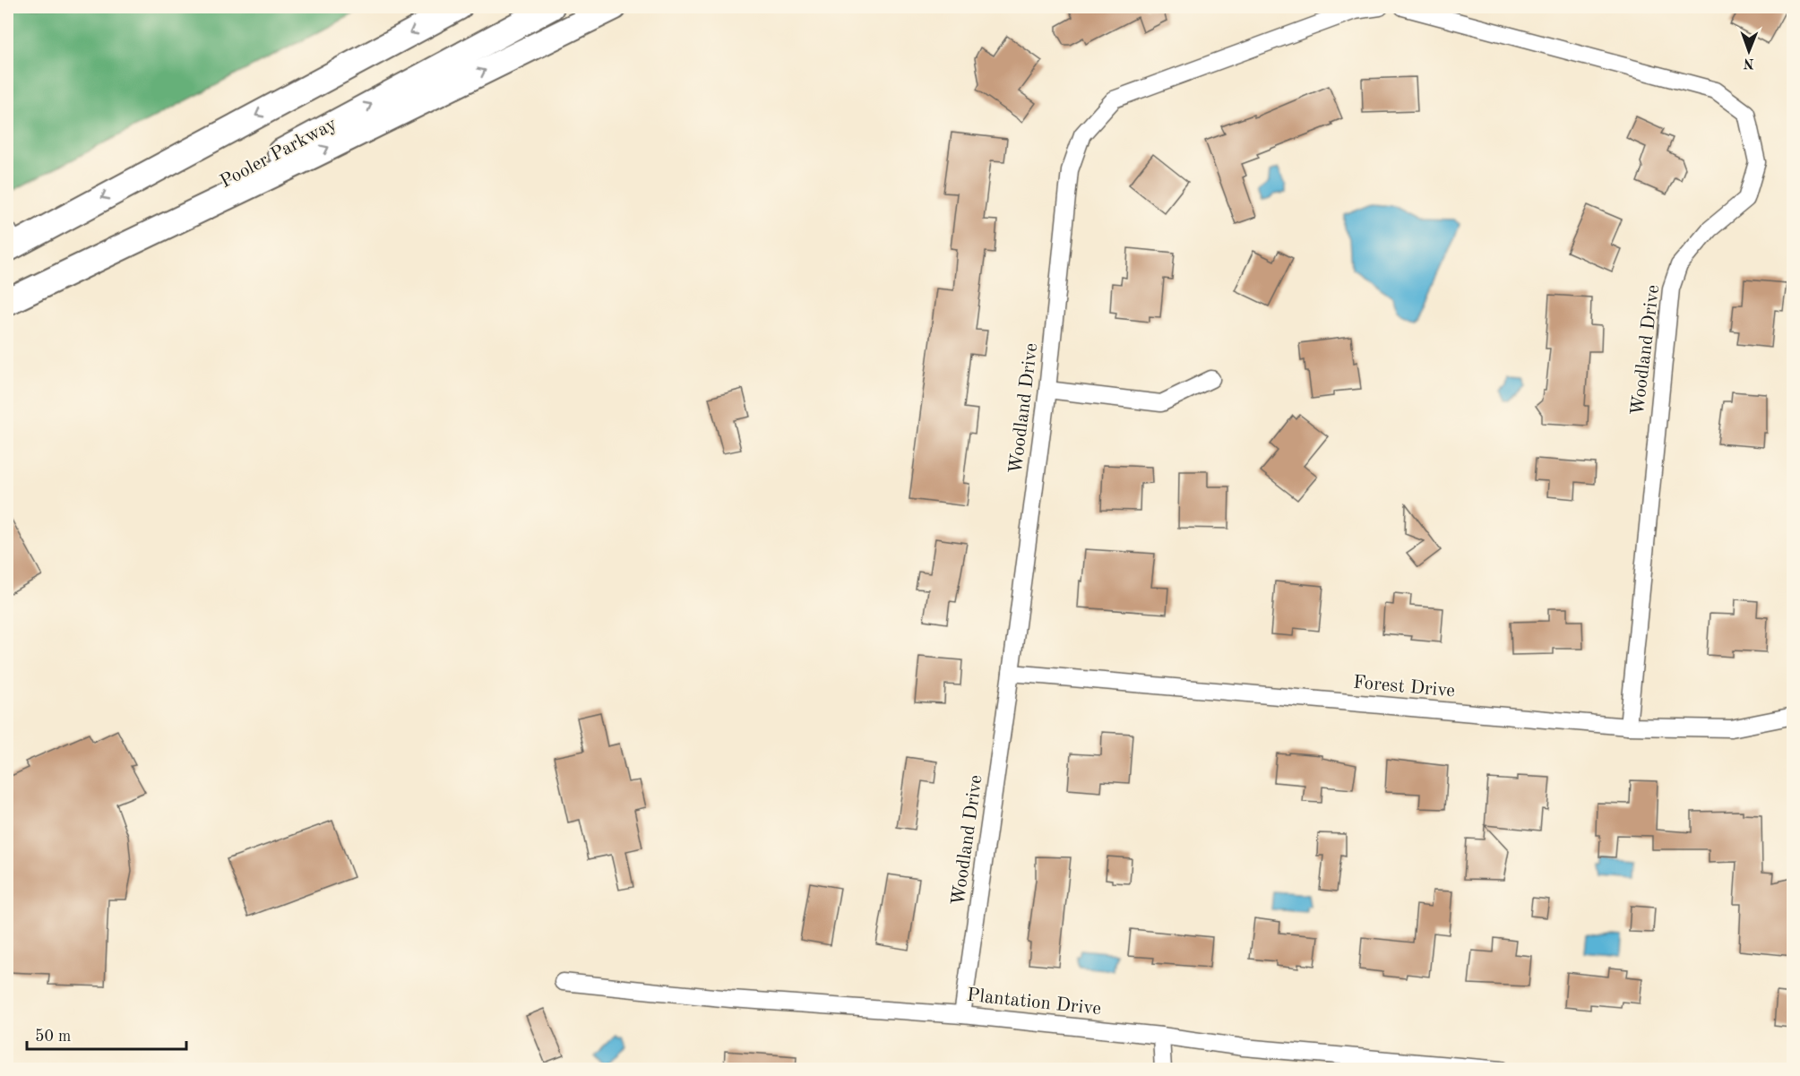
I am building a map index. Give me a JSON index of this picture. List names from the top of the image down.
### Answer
{
  "streets": {
    "main road": ["Pooler Parkway"],
    "street": ["Woodland Drive", "Forest Drive", "Plantation Drive"]
  },
  "crossings": [
    ["Woodland Drive", "Forest Drive"],
    ["Woodland Drive", "Plantation Drive"]
  ],
  "scale_bar": "50 m",
  "north": "bottom"
}
